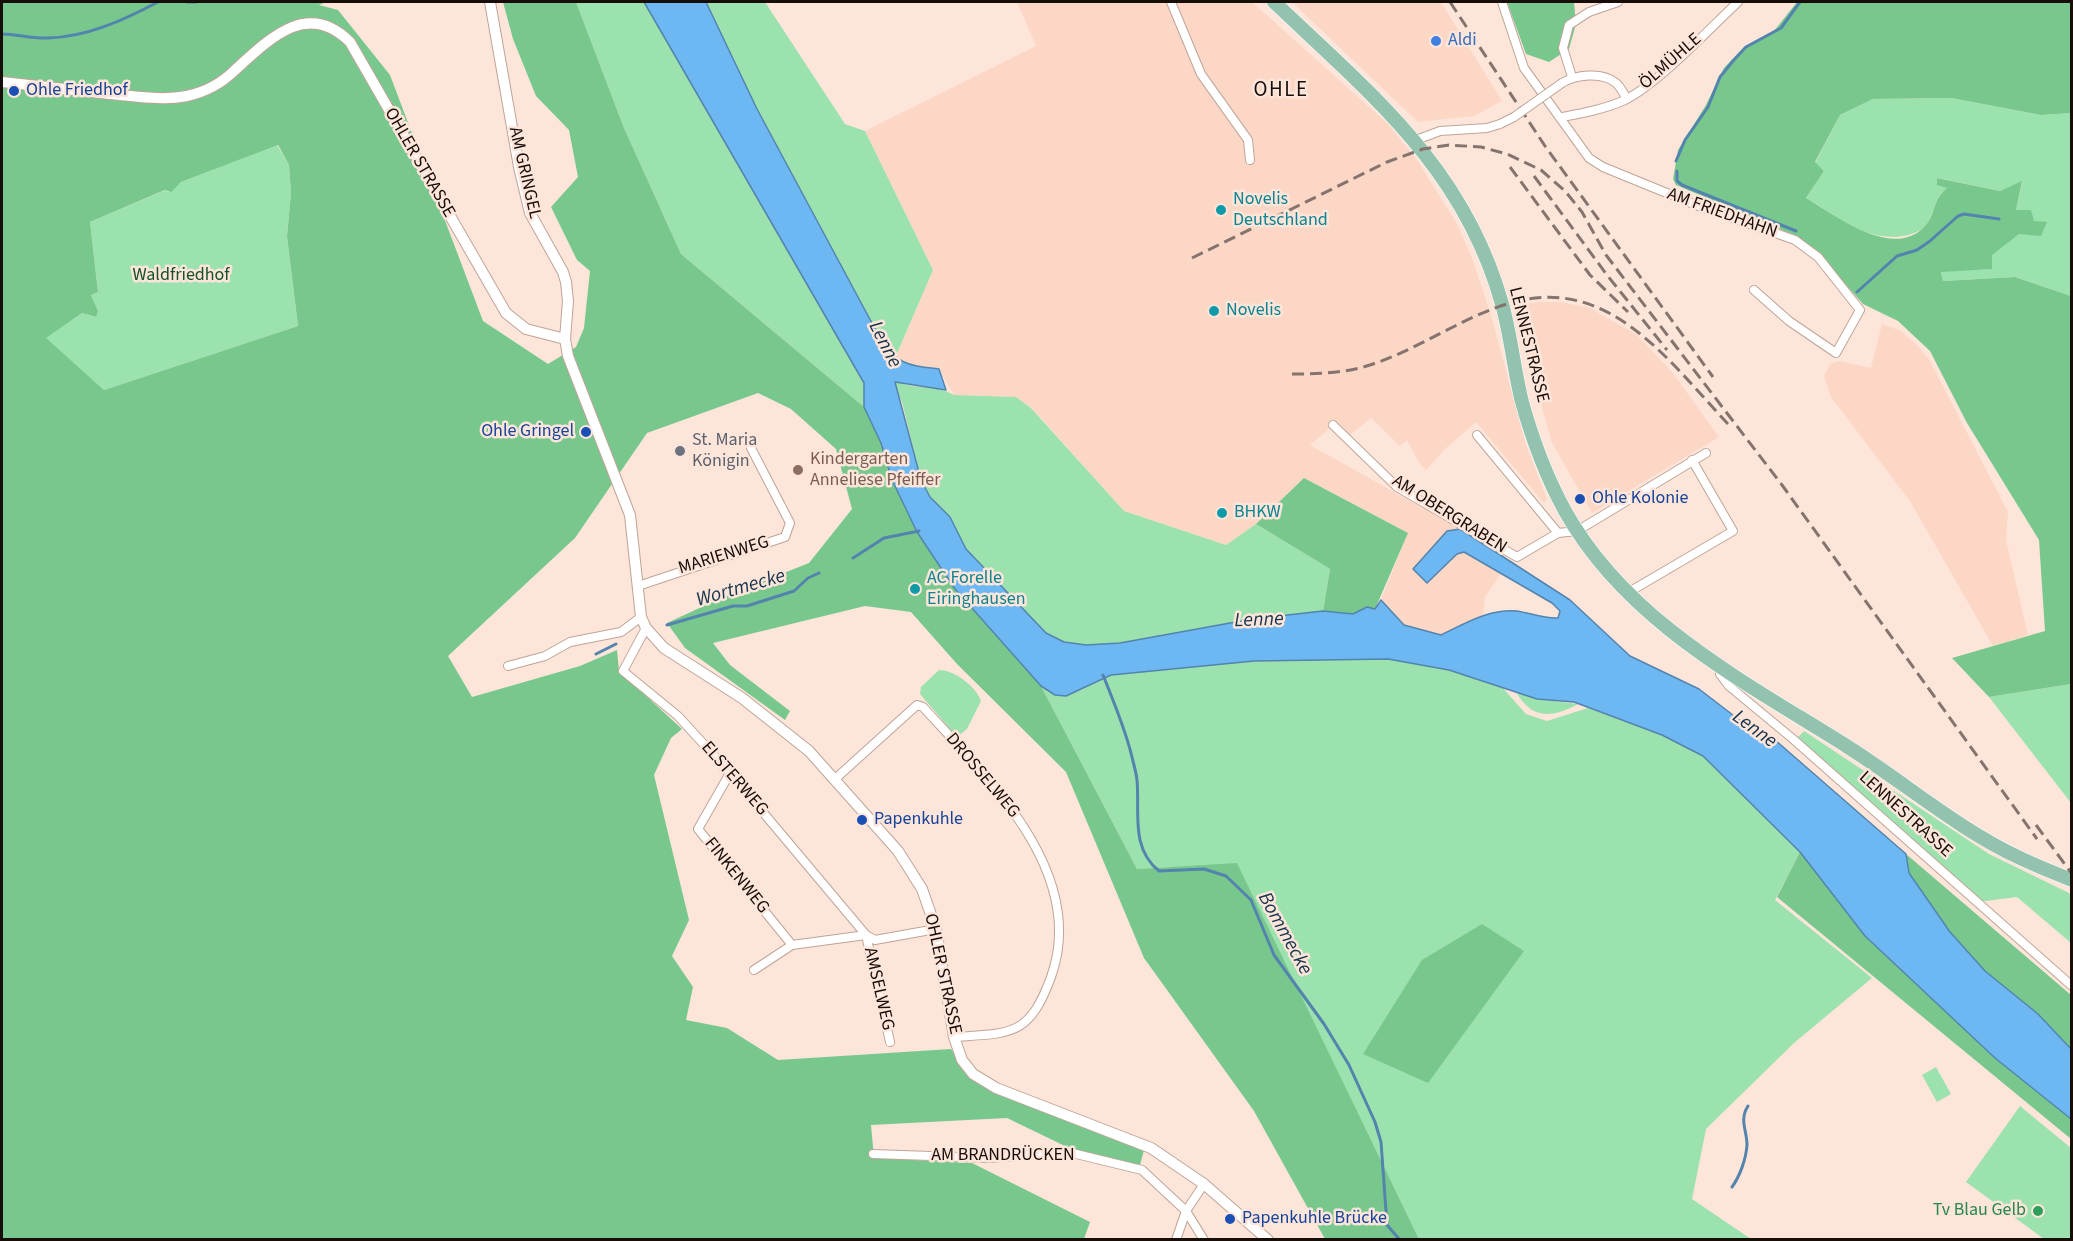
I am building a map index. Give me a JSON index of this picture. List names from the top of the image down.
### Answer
{
  "streets": {
    "main road": ["LENNESTRASSE"],
    "street": [
      "ÖLMÜHLE",
      "OHLER STRASSE",
      "AM GRINGEL",
      "AM FRIEDHAHN",
      "AM OBERGRABEN",
      "MARIENWEG",
      "DROSSELWEG",
      "ELSTERWEG",
      "FINKENWEG",
      "AMSELWEG",
      "AM BRANDRÜCKEN"
    ]
  },
  "crossings": [
    ["ÖLMÜHLE", "AM FRIEDHAHN"],
    ["OHLER STRASSE", "AM GRINGEL"],
    ["OHLER STRASSE", "MARIENWEG"],
    ["OHLER STRASSE", "DROSSELWEG"],
    ["OHLER STRASSE", "ELSTERWEG"],
    ["OHLER STRASSE", "AMSELWEG"],
    ["LENNESTRASSE", "AM OBERGRABEN"],
    ["ELSTERWEG", "FINKENWEG"],
    ["ELSTERWEG", "AMSELWEG"],
    ["FINKENWEG", "AMSELWEG"]
  ],
  "districts": ["OHLE"],
  "water": ["Lenne", "Wortmecke", "Bommecke"],
  "parks": ["Waldfriedhof"],
  "places": [
    "Aldi",
    "Ohle Friedhof",
    "Novelis Deutschland",
    "Novelis",
    "Ohle Gringel",
    "St. Maria Königin",
    "Kindergarten Anneliese Pfeiffer",
    "Ohle Kolonie",
    "BHKW",
    "AC Forelle Eiringhausen",
    "Papenkuhle",
    "Tv Blau Gelb",
    "Papenkuhle Brücke"
  ]
}
